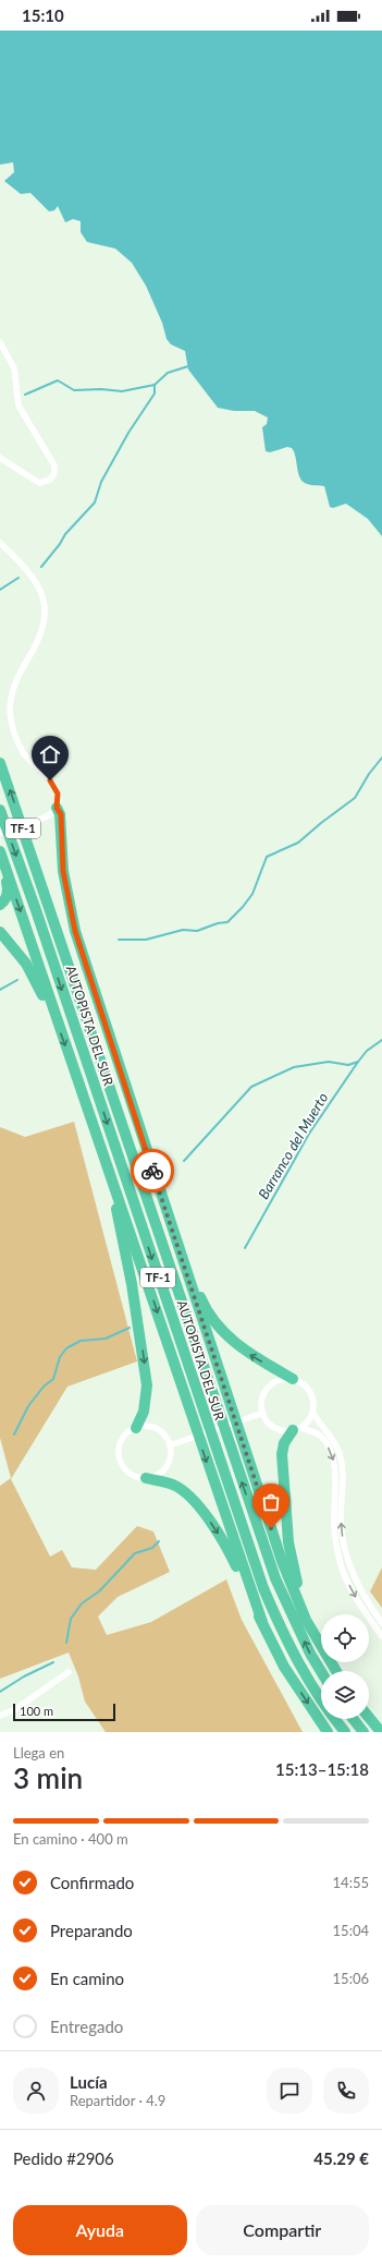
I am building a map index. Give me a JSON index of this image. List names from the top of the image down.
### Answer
{
  "streets": {
    "highway": ["TF-1", "AUTOPISTA DEL SUR"]
  },
  "water": ["Barranco del Muerto"],
  "scale_bar": "100 m",
  "page": {
    "status": "15:10",
    "scale": "100 m",
    "heading": ["3 min", "Llega en", "15:13–15:18"],
    "panel": [
      "Lucía",
      "Repartidor · 4.9",
      "Pedido #2906",
      "45.29 €"
    ],
    "bar": "En camino · 400 m",
    "list": [
      ["Confirmado", "14:55"],
      ["Preparando", "15:04"],
      ["En camino", "15:06"],
      "Entregado"
    ],
    "buttons": ["Ayuda", "Compartir"]
  }
}
